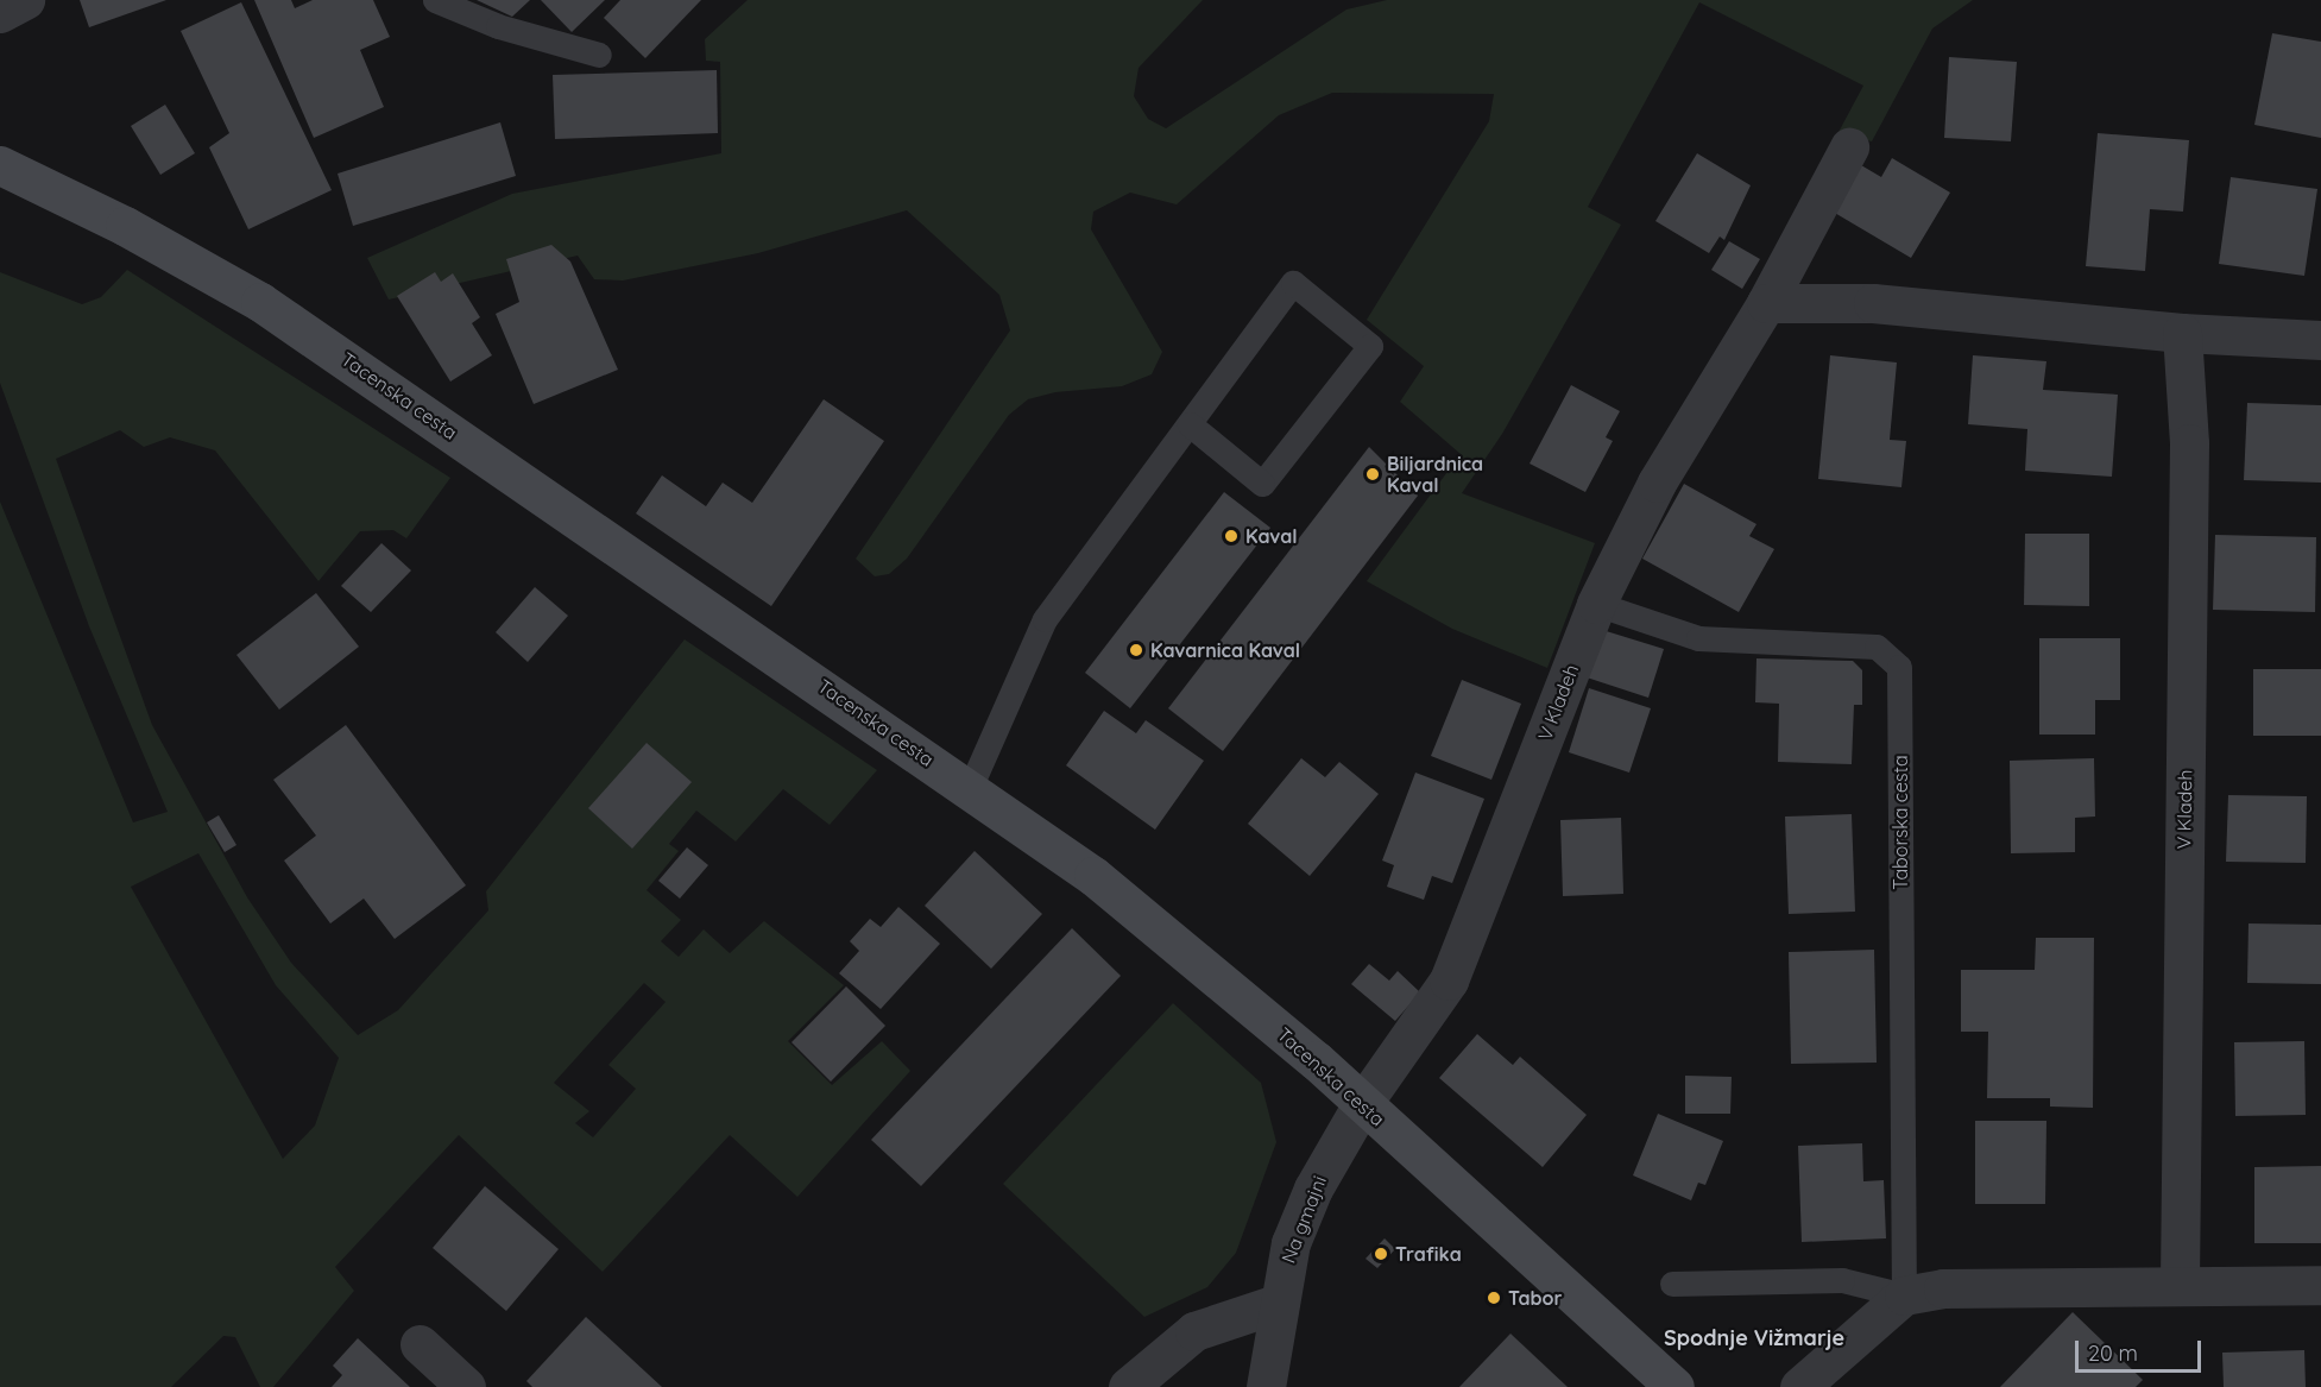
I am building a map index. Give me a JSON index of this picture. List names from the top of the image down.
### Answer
{
  "streets": {
    "main road": ["Tacenska cesta"],
    "street": ["V Kladeh", "Na gmajni"],
    "lane": ["Taborska cesta"]
  },
  "crossings": [
    ["Tacenska cesta", "V Kladeh"],
    ["Tacenska cesta", "Na gmajni"],
    ["V Kladeh", "Taborska cesta"],
    ["V Kladeh", "Na gmajni"]
  ],
  "districts": ["Spodnje Vižmarje"],
  "places": [
    "Biljardnica Kaval",
    "Kaval",
    "Kavarnica Kaval",
    "Trafika",
    "Tabor"
  ],
  "scale_bar": "20 m"
}
